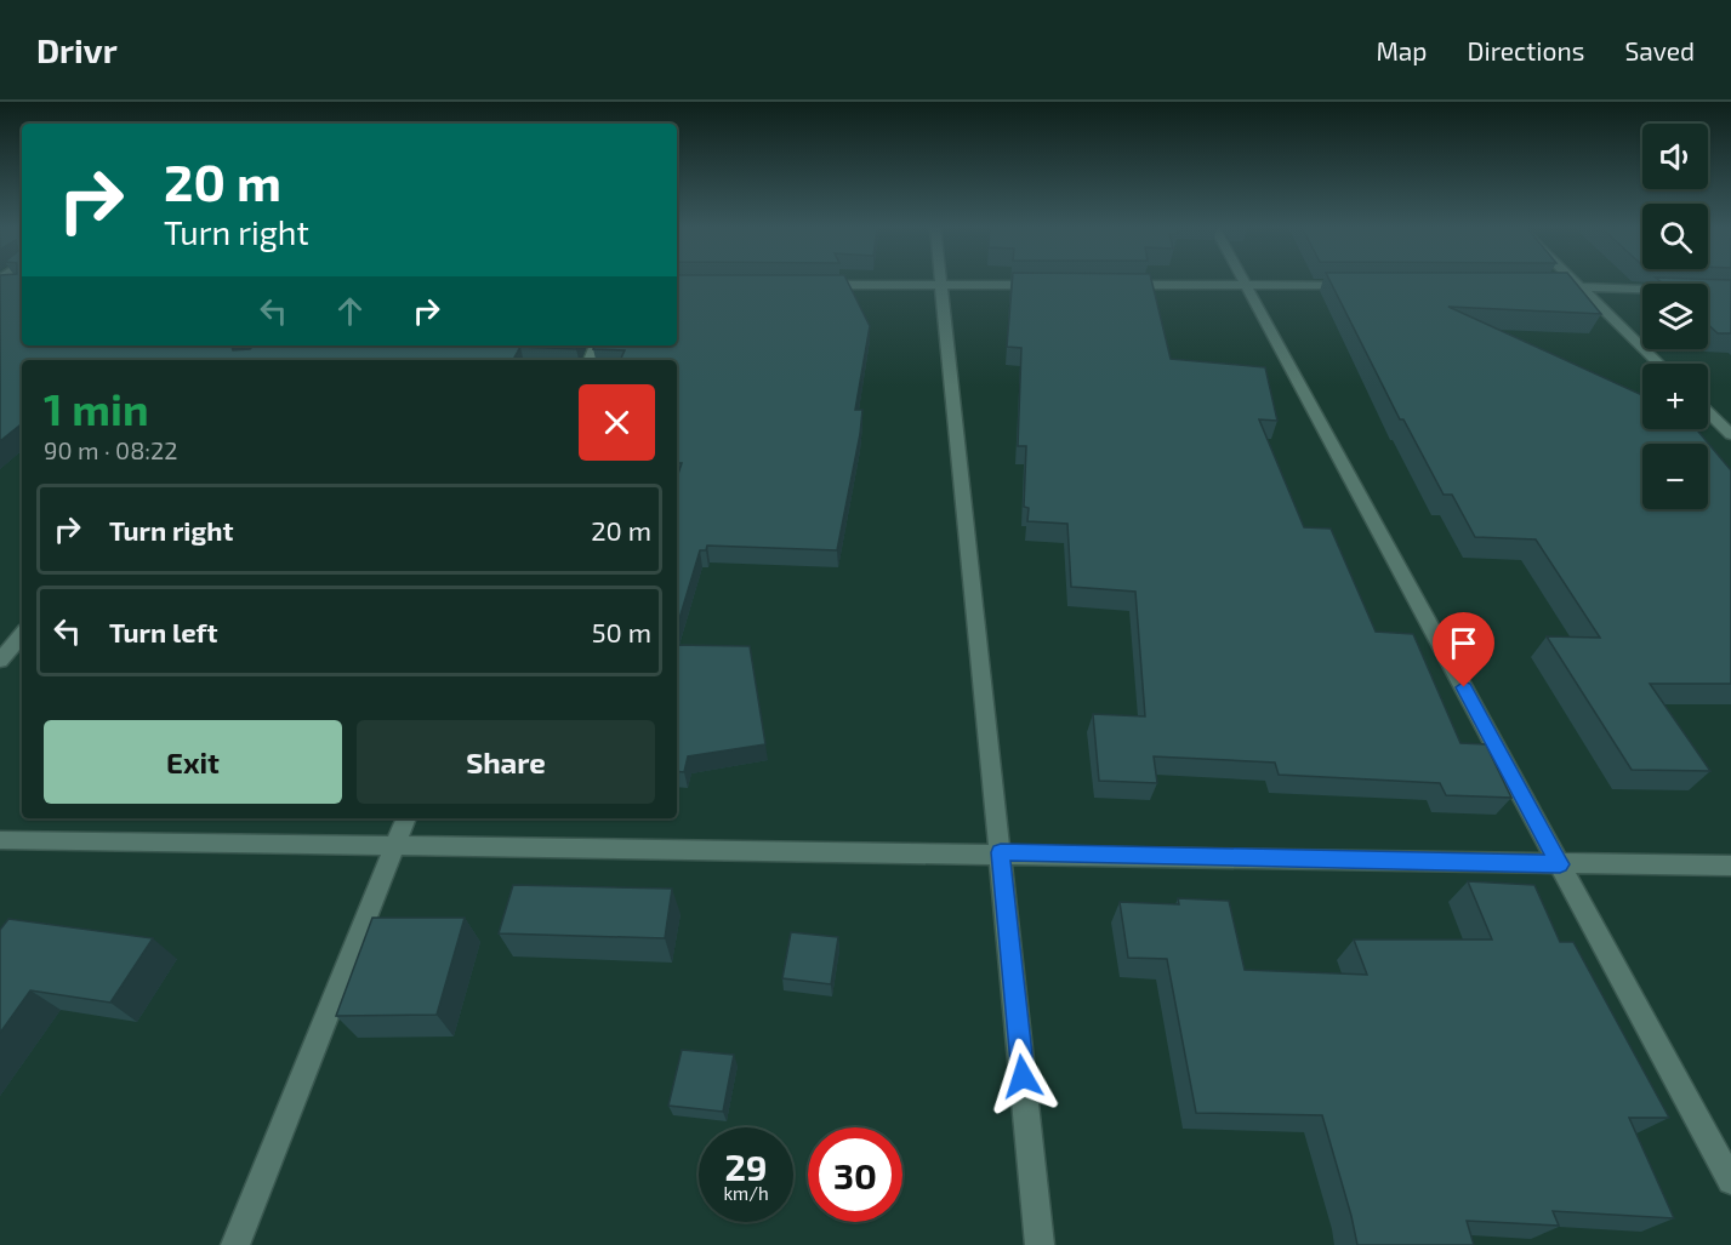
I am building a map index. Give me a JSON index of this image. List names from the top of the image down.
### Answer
{
  "page": {
    "header": "Drivr",
    "nav": ["Map", "Directions", "Saved"],
    "map_buttons": ["+", "−"],
    "turn": ["20 m", "Turn right"],
    "heading": ["1 min", "90 m · 08:22"],
    "list": [
      {
        "name": "Turn right",
        "value": "20 m"
      },
      {
        "name": "Turn left",
        "value": "50 m"
      }
    ],
    "buttons": ["Exit", "Share"],
    "speed": "29 km/h",
    "limit": "30"
  }
}
